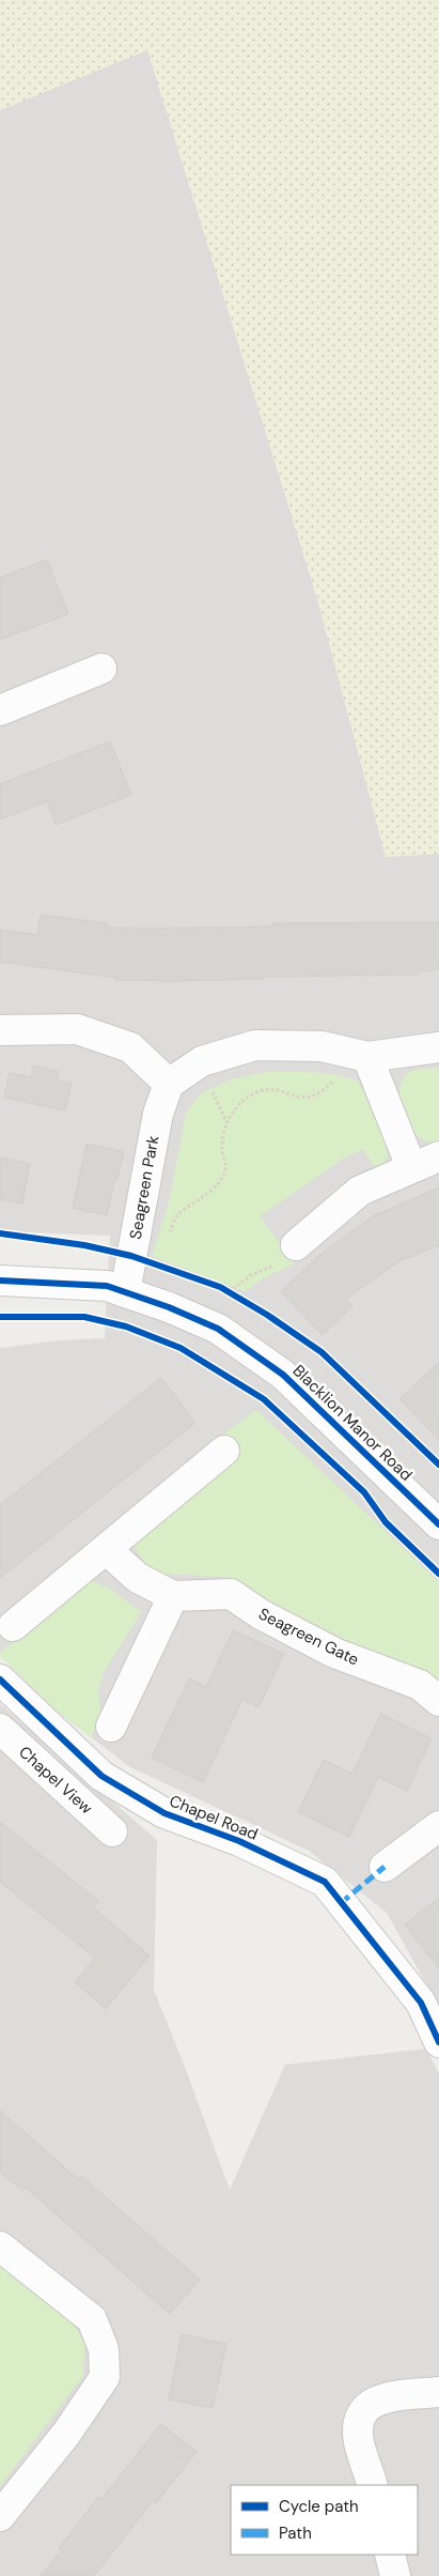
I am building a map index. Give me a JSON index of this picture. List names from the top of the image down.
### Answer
{
  "streets": {
    "street": [
      "Seagreen Park",
      "Blacklion Manor Road",
      "Seagreen Gate",
      "Chapel View",
      "Chapel Road"
    ]
  },
  "crossings": [
    ["Seagreen Park", "Blacklion Manor Road"]
  ],
  "legend": ["Cycle path", "Path"]
}
